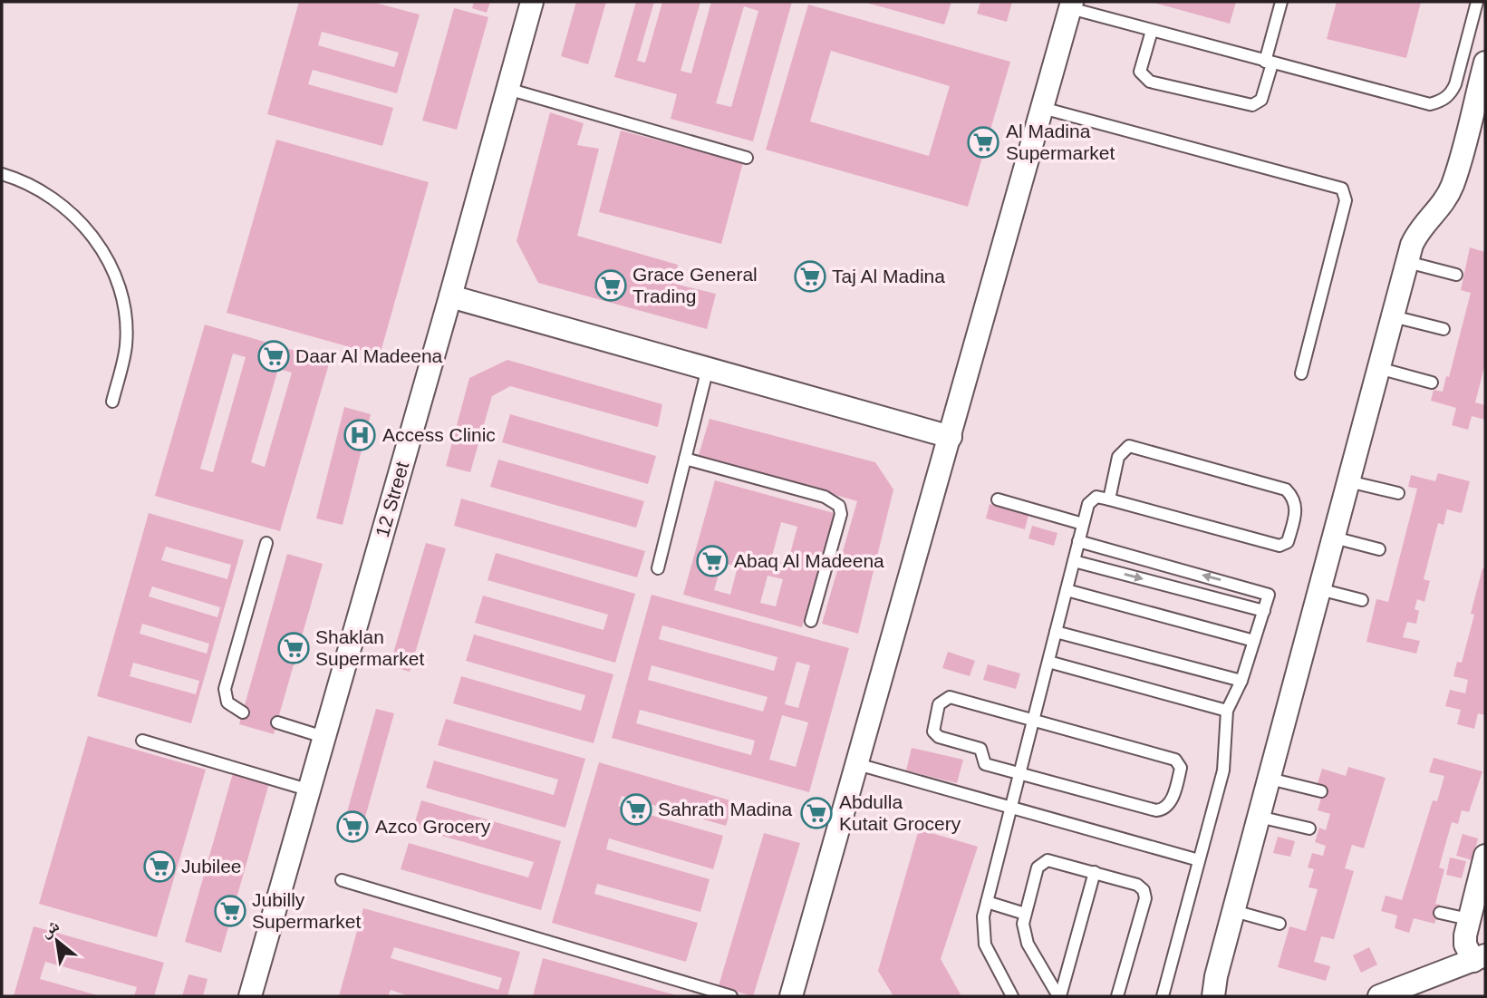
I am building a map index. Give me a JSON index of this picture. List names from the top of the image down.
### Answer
{
  "streets": {
    "street": ["12 Street"]
  },
  "places": {
    "supermarket": [
      "Al Madina Supermarket",
      "Taj Al Madina",
      "Grace General Trading",
      "Daar Al Madeena",
      "Abaq Al Madeena",
      "Shaklan Supermarket",
      "Sahrath Madina",
      "Abdulla Kutait Grocery",
      "Azco Grocery",
      "Jubilee",
      "Jubilly Supermarket"
    ],
    "hospital": ["Access Clinic"]
  },
  "north": "top left"
}
